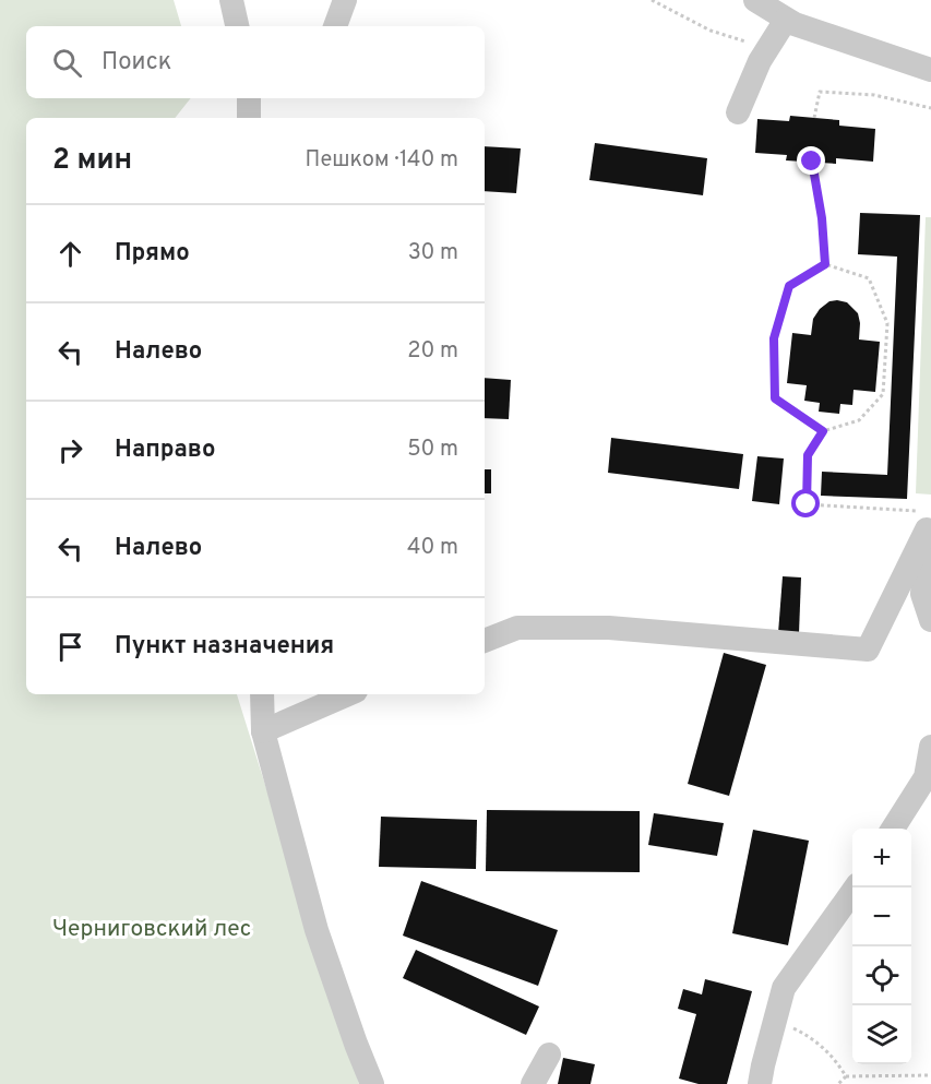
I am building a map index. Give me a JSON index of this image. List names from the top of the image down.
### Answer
{
  "parks": ["Черниговский лес"],
  "page": {
    "search": "Поиск",
    "heading": ["2 мин", "Пешком · 140 m"],
    "list": [
      ["Прямо", "30 m"],
      ["Налево", "20 m"],
      ["Направо", "50 m"],
      ["Налево", "40 m"],
      "Пункт назначения"
    ],
    "map_buttons": ["+", "−"]
  }
}
